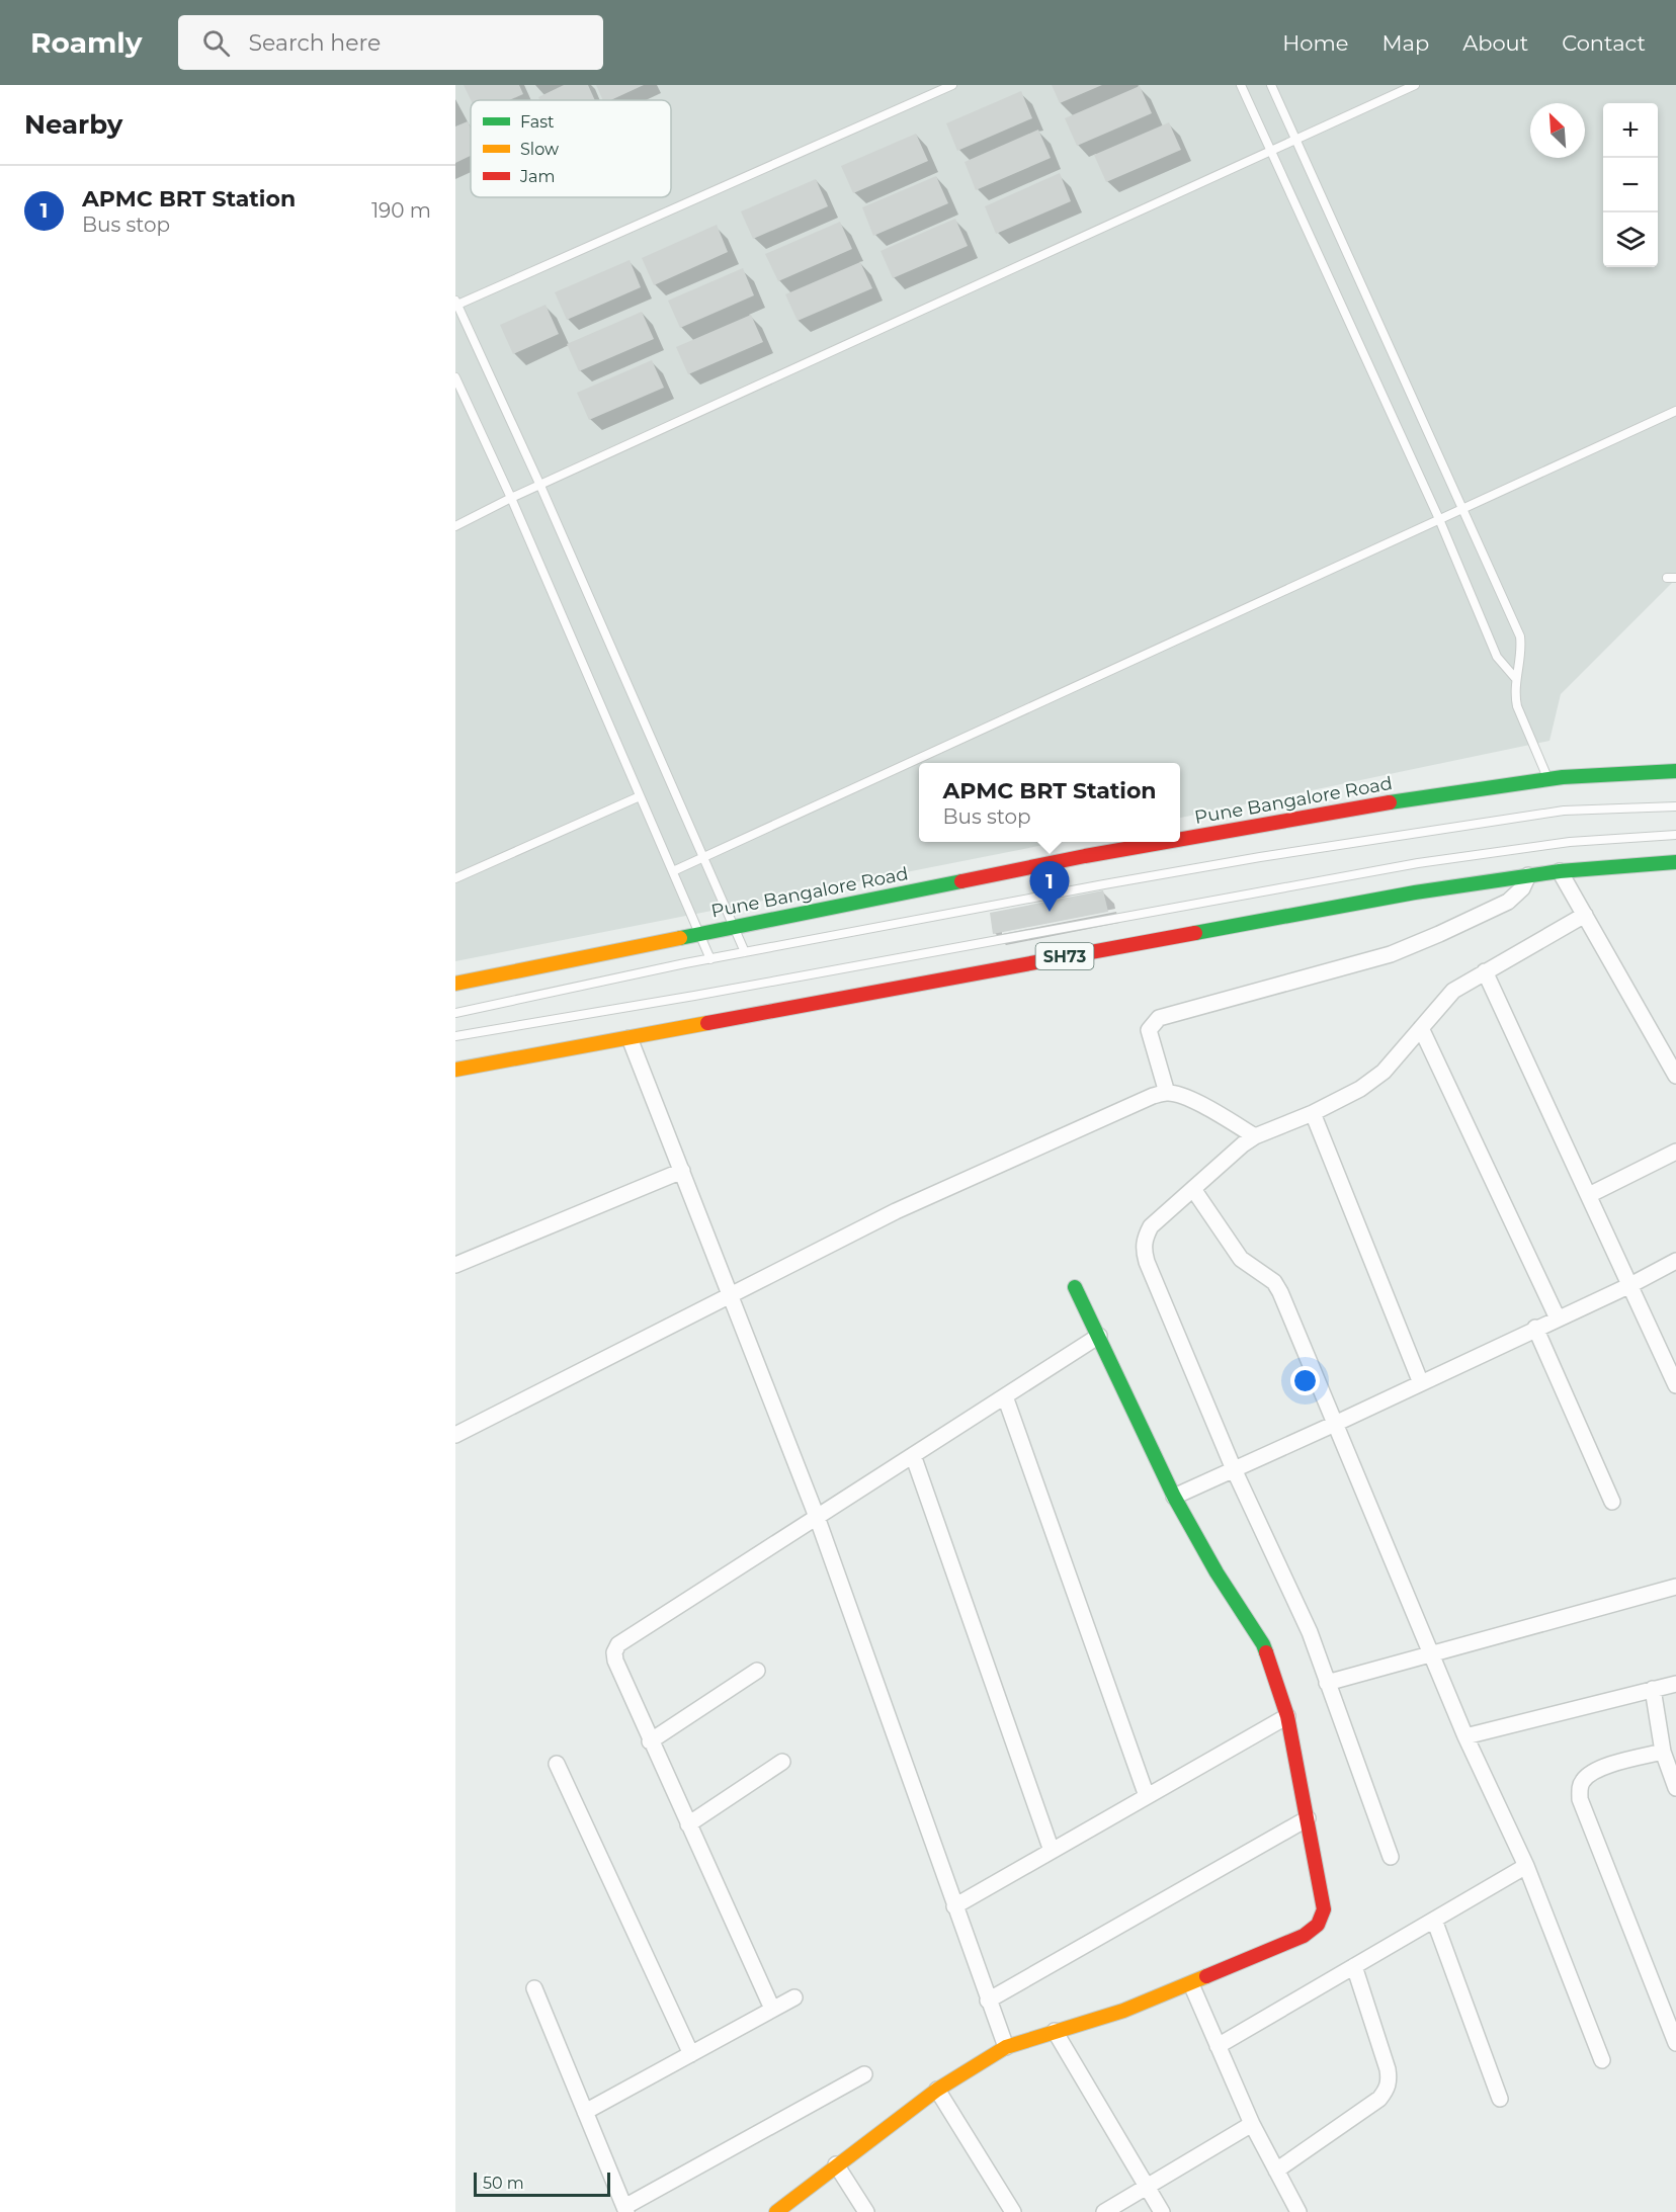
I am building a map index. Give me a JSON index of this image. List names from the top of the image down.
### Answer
{
  "streets": {
    "main road": ["Pune Bangalore Road", "SH73"]
  },
  "legend": ["Fast", "Slow", "Jam"],
  "scale_bar": "50 m",
  "north": "top left",
  "page": {
    "header": "Roamly",
    "search": "Search here",
    "nav": [
      "Home",
      "Map",
      "About",
      "Contact"
    ],
    "heading": "Nearby",
    "map_buttons": ["+", "−"],
    "list": [
      {
        "mark": "1",
        "name": "APMC BRT Station",
        "note": "Bus stop",
        "value": "190 m"
      }
    ],
    "popup": ["APMC BRT Station", "Bus stop"],
    "pins": "1",
    "scale": "50 m"
  }
}
